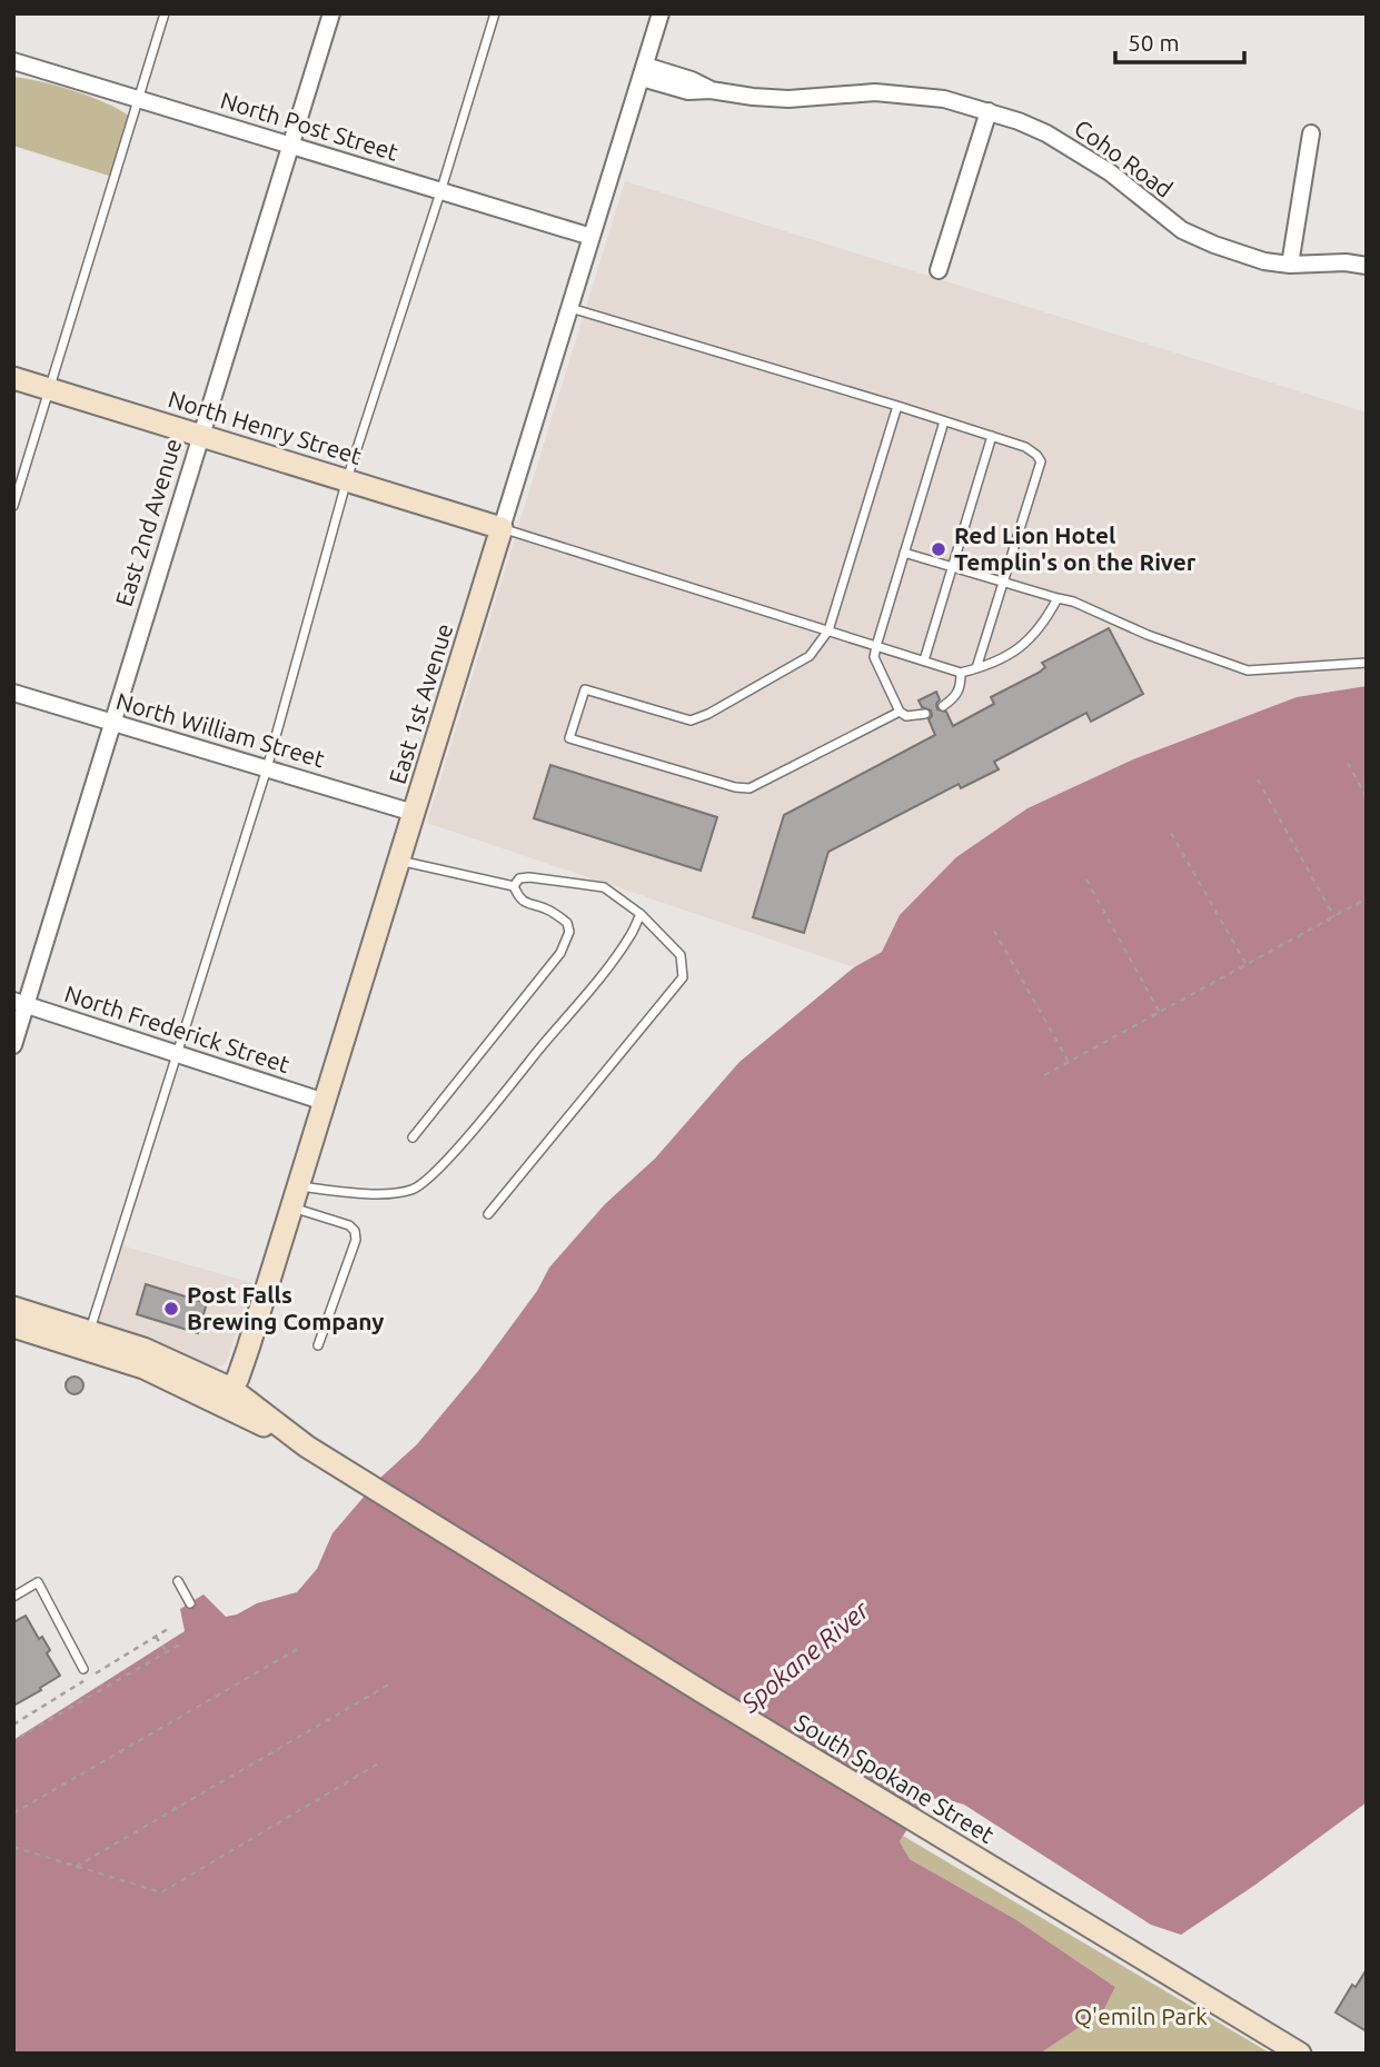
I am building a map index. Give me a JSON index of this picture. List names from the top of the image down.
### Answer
{
  "streets": {
    "main road": ["North Henry Street", "East 1st Avenue", "South Spokane Street"],
    "street": [
      "North Post Street",
      "Coho Road",
      "East 2nd Avenue",
      "North William Street",
      "North Frederick Street"
    ]
  },
  "crossings": [
    ["North Post Street", "East 2nd Avenue"],
    ["North Post Street", "East 1st Avenue"],
    ["Coho Road", "East 1st Avenue"],
    ["North Henry Street", "East 2nd Avenue"],
    ["North Henry Street", "East 1st Avenue"],
    ["East 2nd Avenue", "North William Street"],
    ["East 2nd Avenue", "North Frederick Street"],
    ["East 1st Avenue", "North William Street"],
    ["East 1st Avenue", "North Frederick Street"],
    ["East 1st Avenue", "South Spokane Street"]
  ],
  "water": ["Spokane River"],
  "parks": ["Q'emiln Park"],
  "places": ["Red Lion Hotel Templin's on the River", "Post Falls Brewing Company"],
  "scale_bar": "50 m"
}
